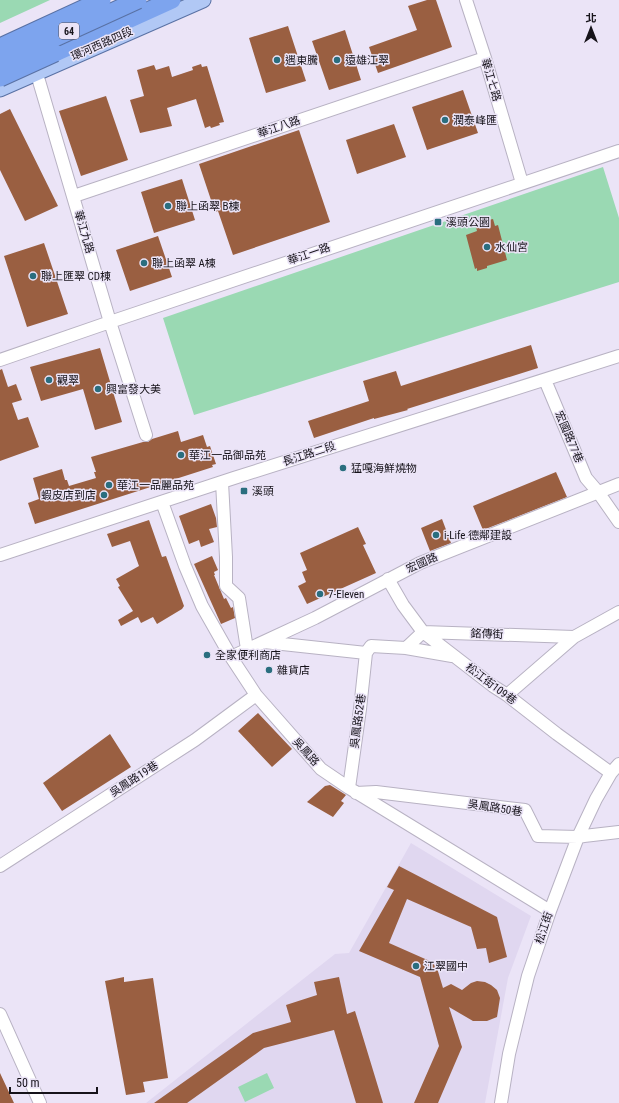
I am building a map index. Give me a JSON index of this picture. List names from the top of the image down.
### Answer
{
  "streets": {
    "highway": ["64"],
    "main road": ["環河西路四段"],
    "street": [
      "華江七路",
      "華江八路",
      "華江九路",
      "華江一路",
      "宏國路77巷",
      "長江路二段",
      "宏國路",
      "銘傳街",
      "松江街109巷",
      "吳鳳路52巷",
      "吳鳳路",
      "吳鳳路19巷",
      "吳鳳路50巷",
      "松江街"
    ]
  },
  "crossings": [
    ["環河西路四段", "華江九路"],
    ["華江七路", "華江八路"],
    ["華江七路", "華江一路"],
    ["華江八路", "華江九路"],
    ["華江九路", "華江一路"],
    ["宏國路77巷", "長江路二段"],
    ["宏國路77巷", "宏國路"],
    ["長江路二段", "吳鳳路"],
    ["宏國路", "松江街109巷"],
    ["宏國路", "吳鳳路"],
    ["銘傳街", "松江街109巷"],
    ["松江街109巷", "松江街"],
    ["吳鳳路52巷", "吳鳳路"],
    ["吳鳳路52巷", "吳鳳路50巷"],
    ["吳鳳路", "吳鳳路19巷"],
    ["吳鳳路", "吳鳳路50巷"],
    ["吳鳳路", "松江街"],
    ["吳鳳路50巷", "松江街"]
  ],
  "places": {
    "other": [
      "遇東騰",
      "遠雄江翠",
      "潤泰峰匯",
      "聯上函翠 B棟",
      "水仙宮",
      "聯上函翠 A棟",
      "聯上匯翠 CD棟",
      "觀翠",
      "興富發大美",
      "華江一品御品苑",
      "猛嘎海鮮燒物",
      "華江一品麗品苑",
      "蝦皮店到店",
      "i-Life 德鄰建設",
      "7-Eleven",
      "全家便利商店",
      "雜貨店",
      "江翠國中"
    ],
    "transit": ["溪頭公園", "溪頭"]
  },
  "scale_bar": "50 m",
  "north": "top"
}
